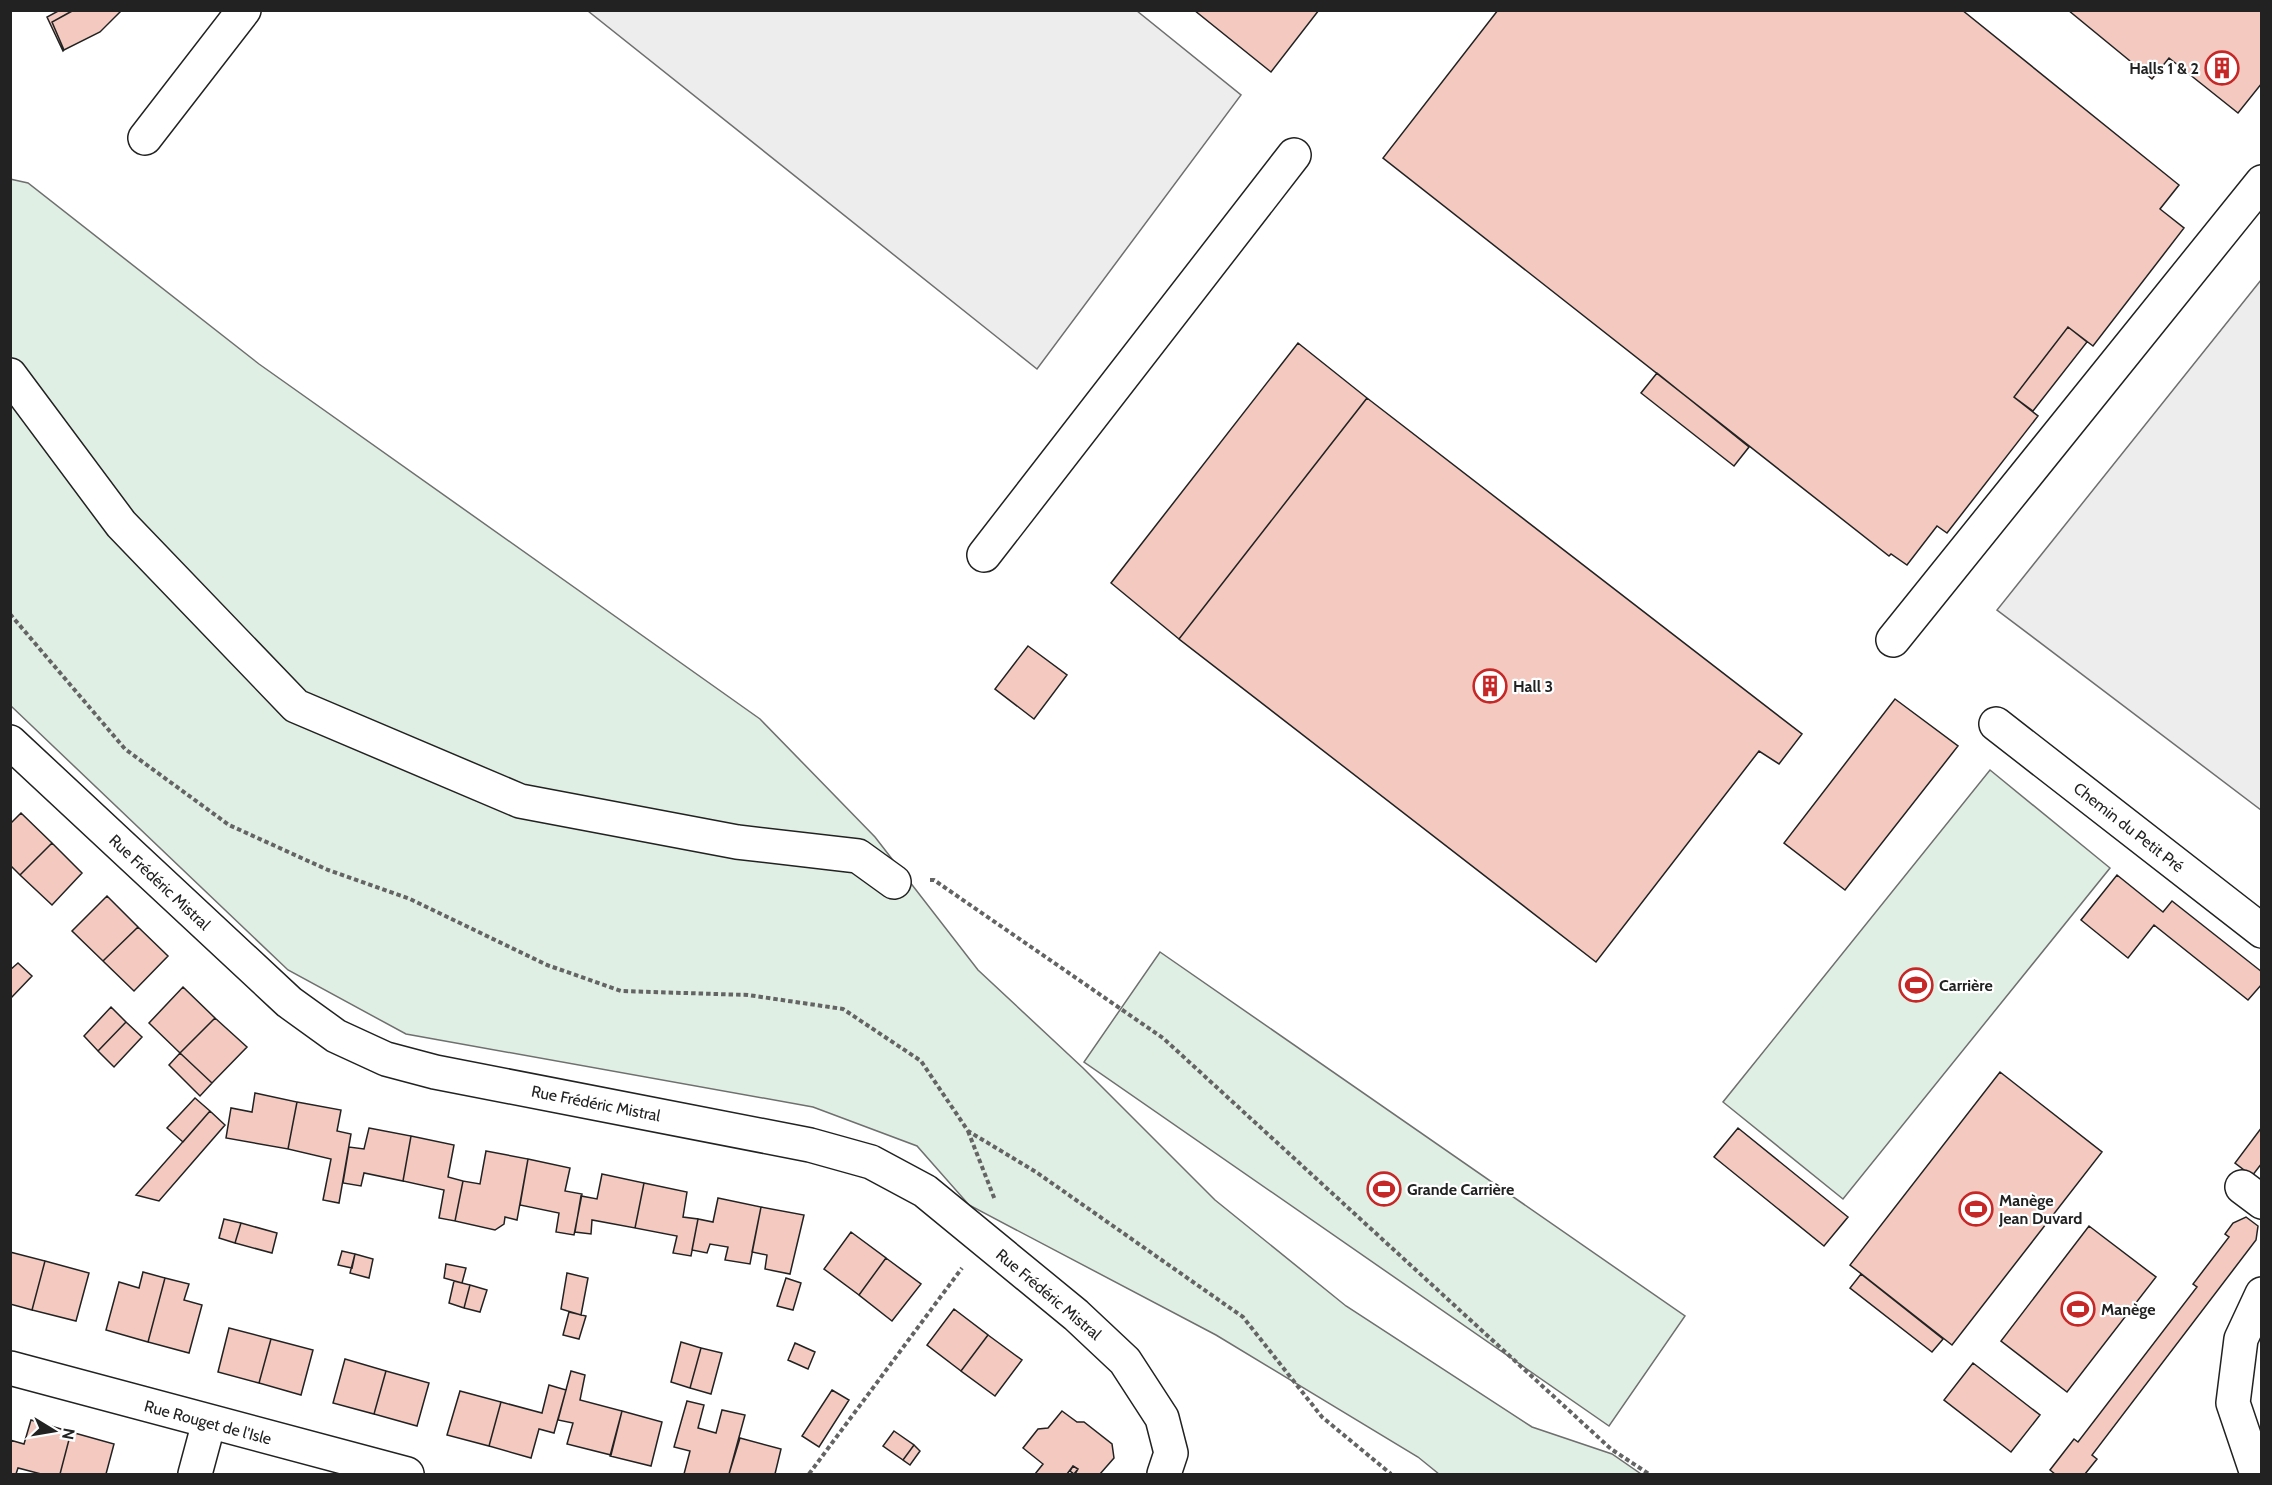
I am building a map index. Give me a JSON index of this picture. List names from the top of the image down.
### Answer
{
  "streets": {
    "street": ["Chemin du Petit Pré", "Rue Frédéric Mistral", "Rue Rouget de l'Isle"]
  },
  "places": {
    "building": ["Halls 1 & 2", "Hall 3"],
    "sports": [
      "Carrière",
      "Grande Carrière",
      "Manège Jean Duvard",
      "Manège"
    ]
  },
  "north": "right"
}
